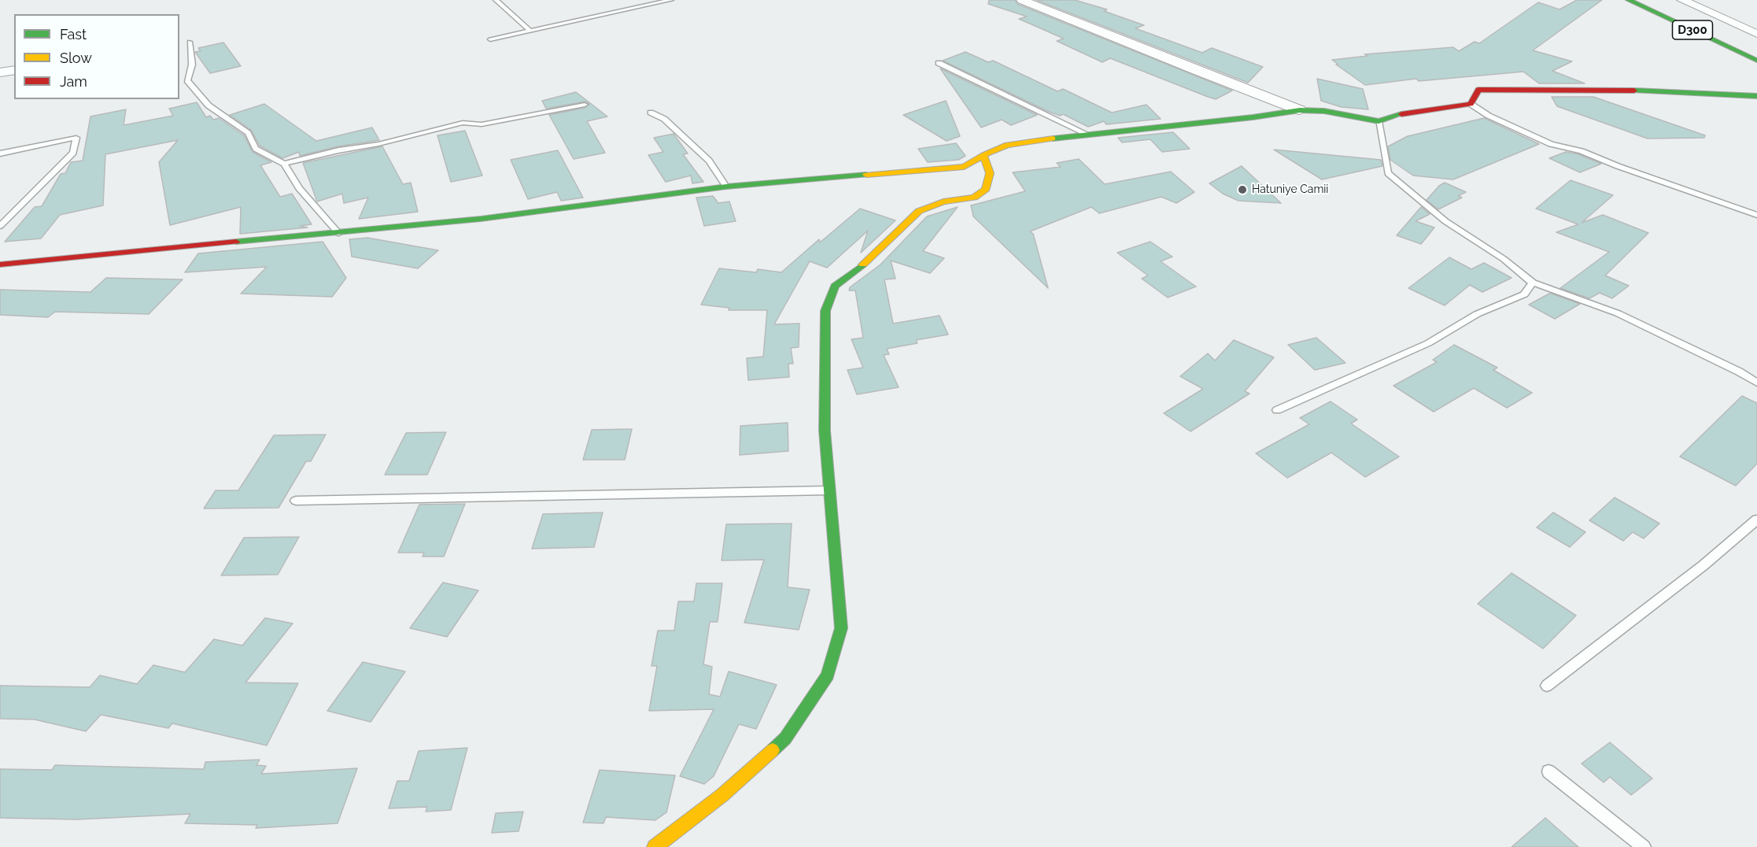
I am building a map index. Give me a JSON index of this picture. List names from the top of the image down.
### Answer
{
  "streets": {
    "main road": ["D300"]
  },
  "places": ["Hatuniye Camii"],
  "legend": ["Fast", "Slow", "Jam"]
}
